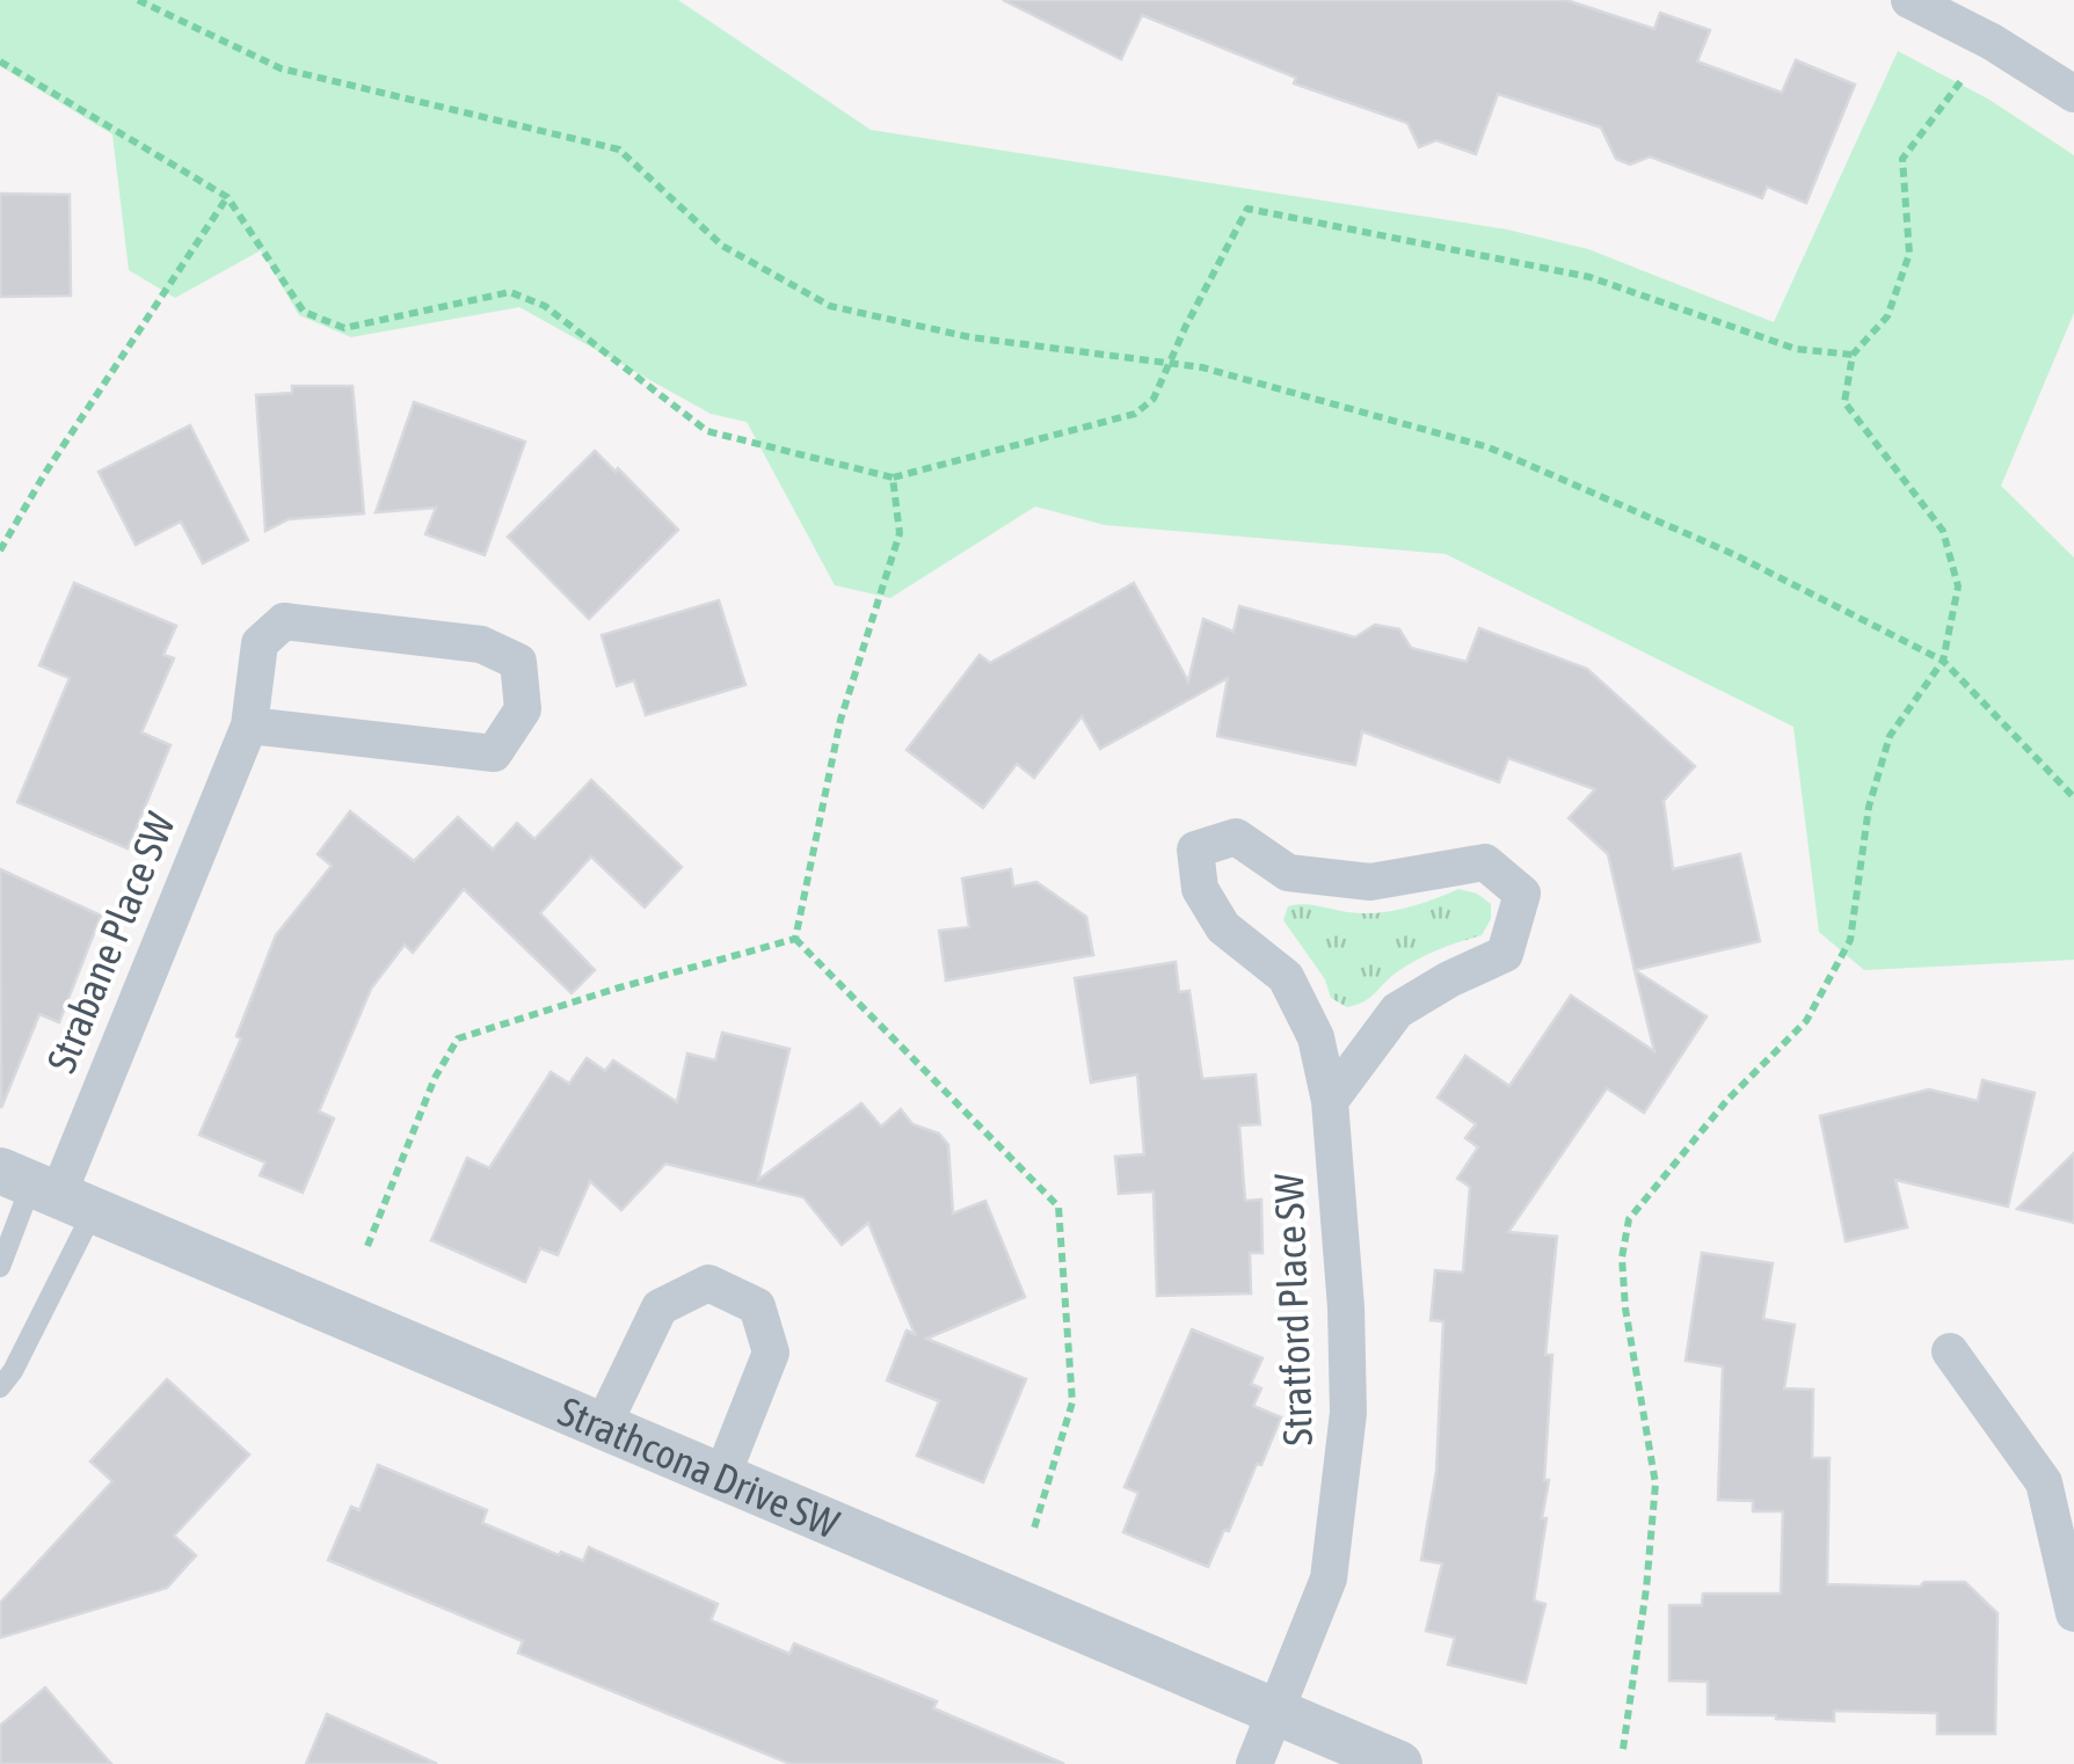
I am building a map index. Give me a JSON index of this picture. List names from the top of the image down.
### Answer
{
  "streets": {
    "street": ["Strabane Place SW", "Stratford Place SW", "Strathcona Drive SW"]
  },
  "crossings": [
    ["Strabane Place SW", "Strathcona Drive SW"],
    ["Stratford Place SW", "Strathcona Drive SW"]
  ]
}
